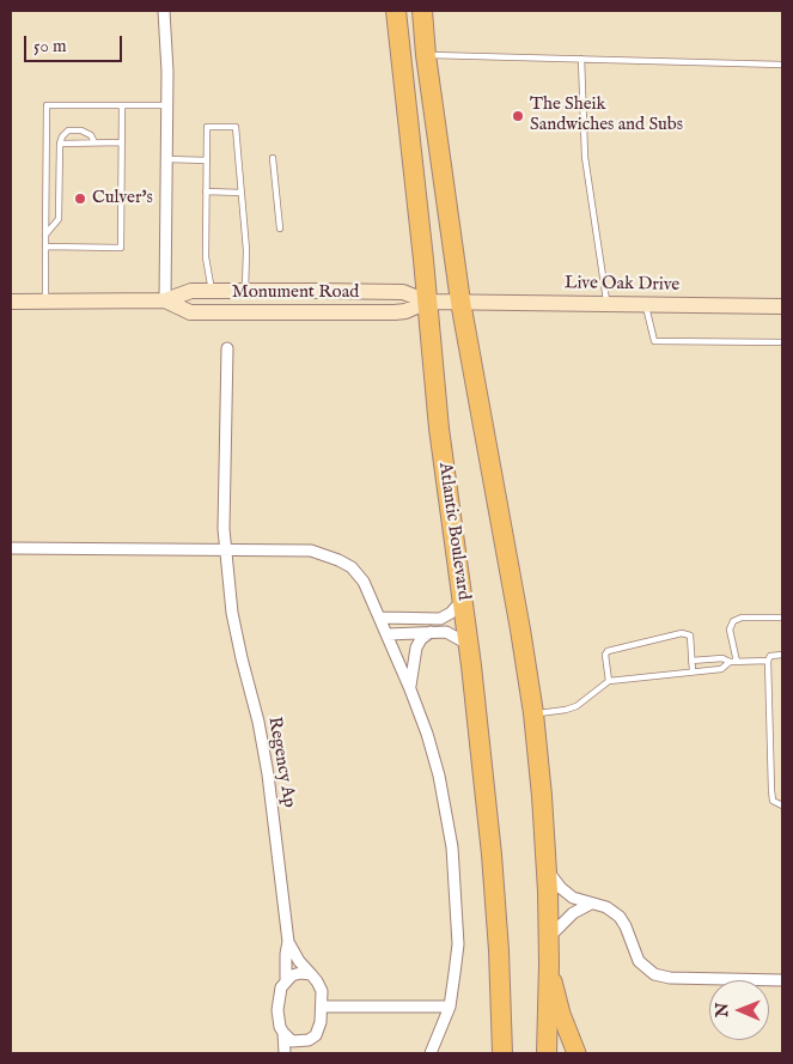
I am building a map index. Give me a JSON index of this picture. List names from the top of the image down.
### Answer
{
  "streets": {
    "highway": ["Atlantic Boulevard"],
    "main road": ["Live Oak Drive", "Monument Road"],
    "street": ["Regency Ap"]
  },
  "crossings": [
    ["Live Oak Drive", "Monument Road"],
    ["Monument Road", "Atlantic Boulevard"]
  ],
  "places": ["The Sheik Sandwiches and Subs", "Culver's"],
  "scale_bar": "50 m",
  "north": "left"
}
